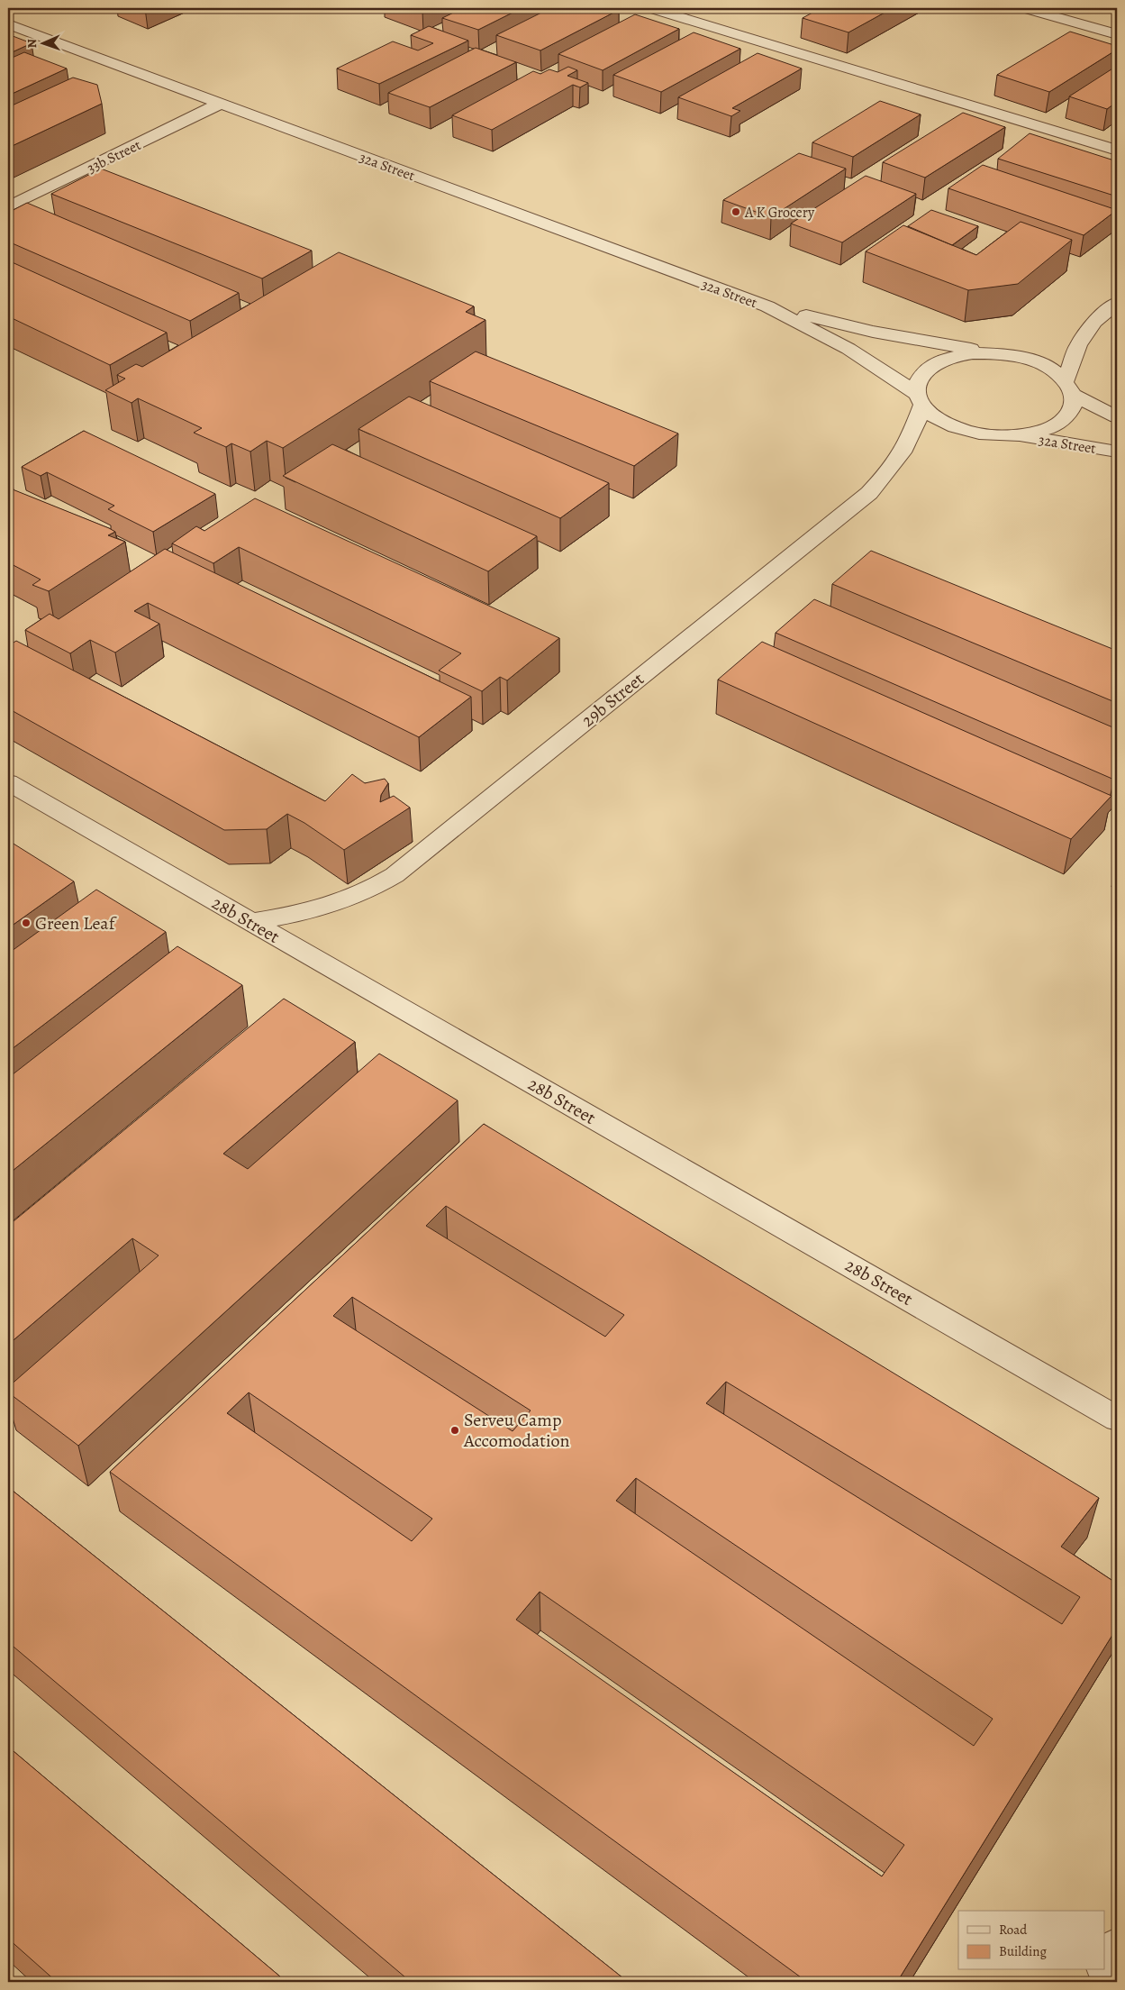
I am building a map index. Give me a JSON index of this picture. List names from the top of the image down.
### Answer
{
  "streets": {
    "street": [
      "33b Street",
      "32a Street",
      "29b Street",
      "28b Street"
    ]
  },
  "crossings": [
    ["33b Street", "32a Street"],
    ["32a Street", "29b Street"],
    ["29b Street", "28b Street"]
  ],
  "places": ["A K Grocery", "Green Leaf", "Serveu Camp Accomodation"],
  "legend": ["Road", "Building"],
  "north": "left"
}
